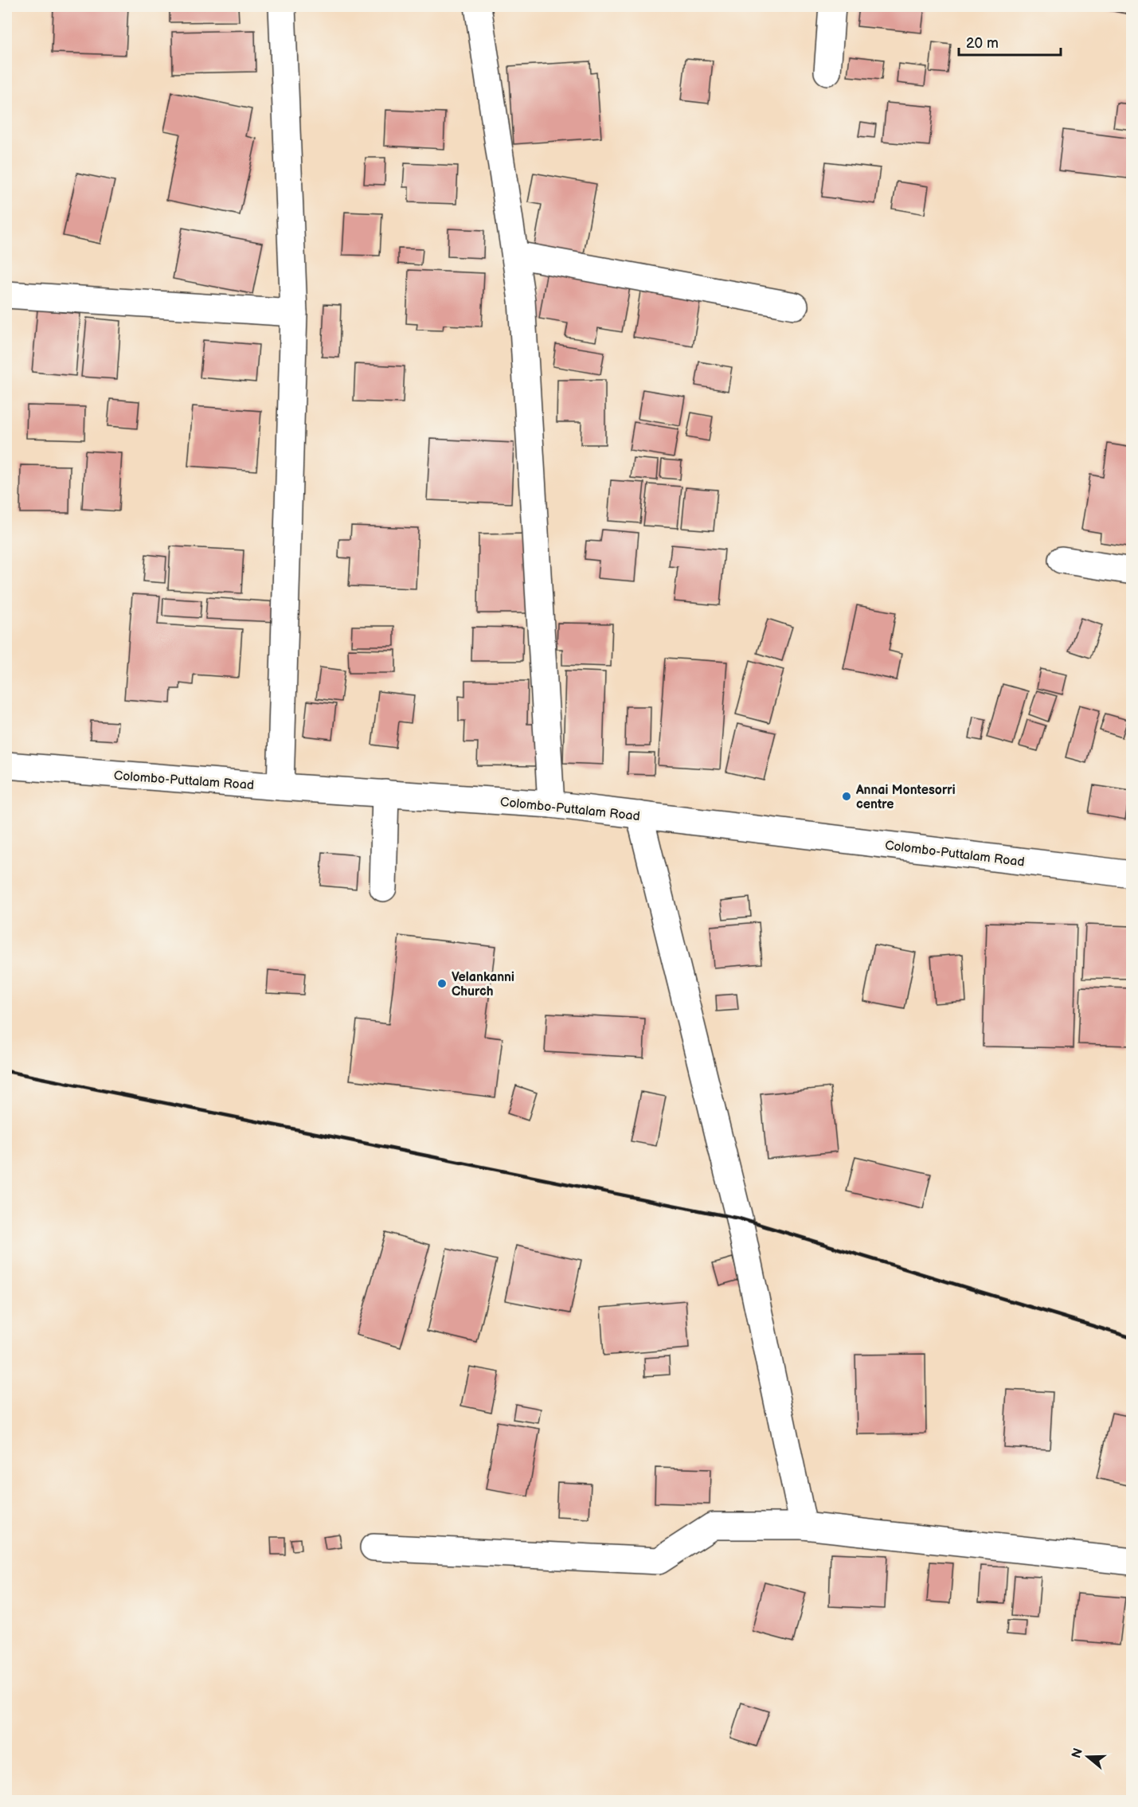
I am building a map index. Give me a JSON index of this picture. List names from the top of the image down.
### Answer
{
  "streets": {
    "main road": ["Colombo-Puttalam Road"]
  },
  "places": ["Annai Montesorri centre", "Velankanni Church"],
  "scale_bar": "20 m",
  "north": "left"
}
